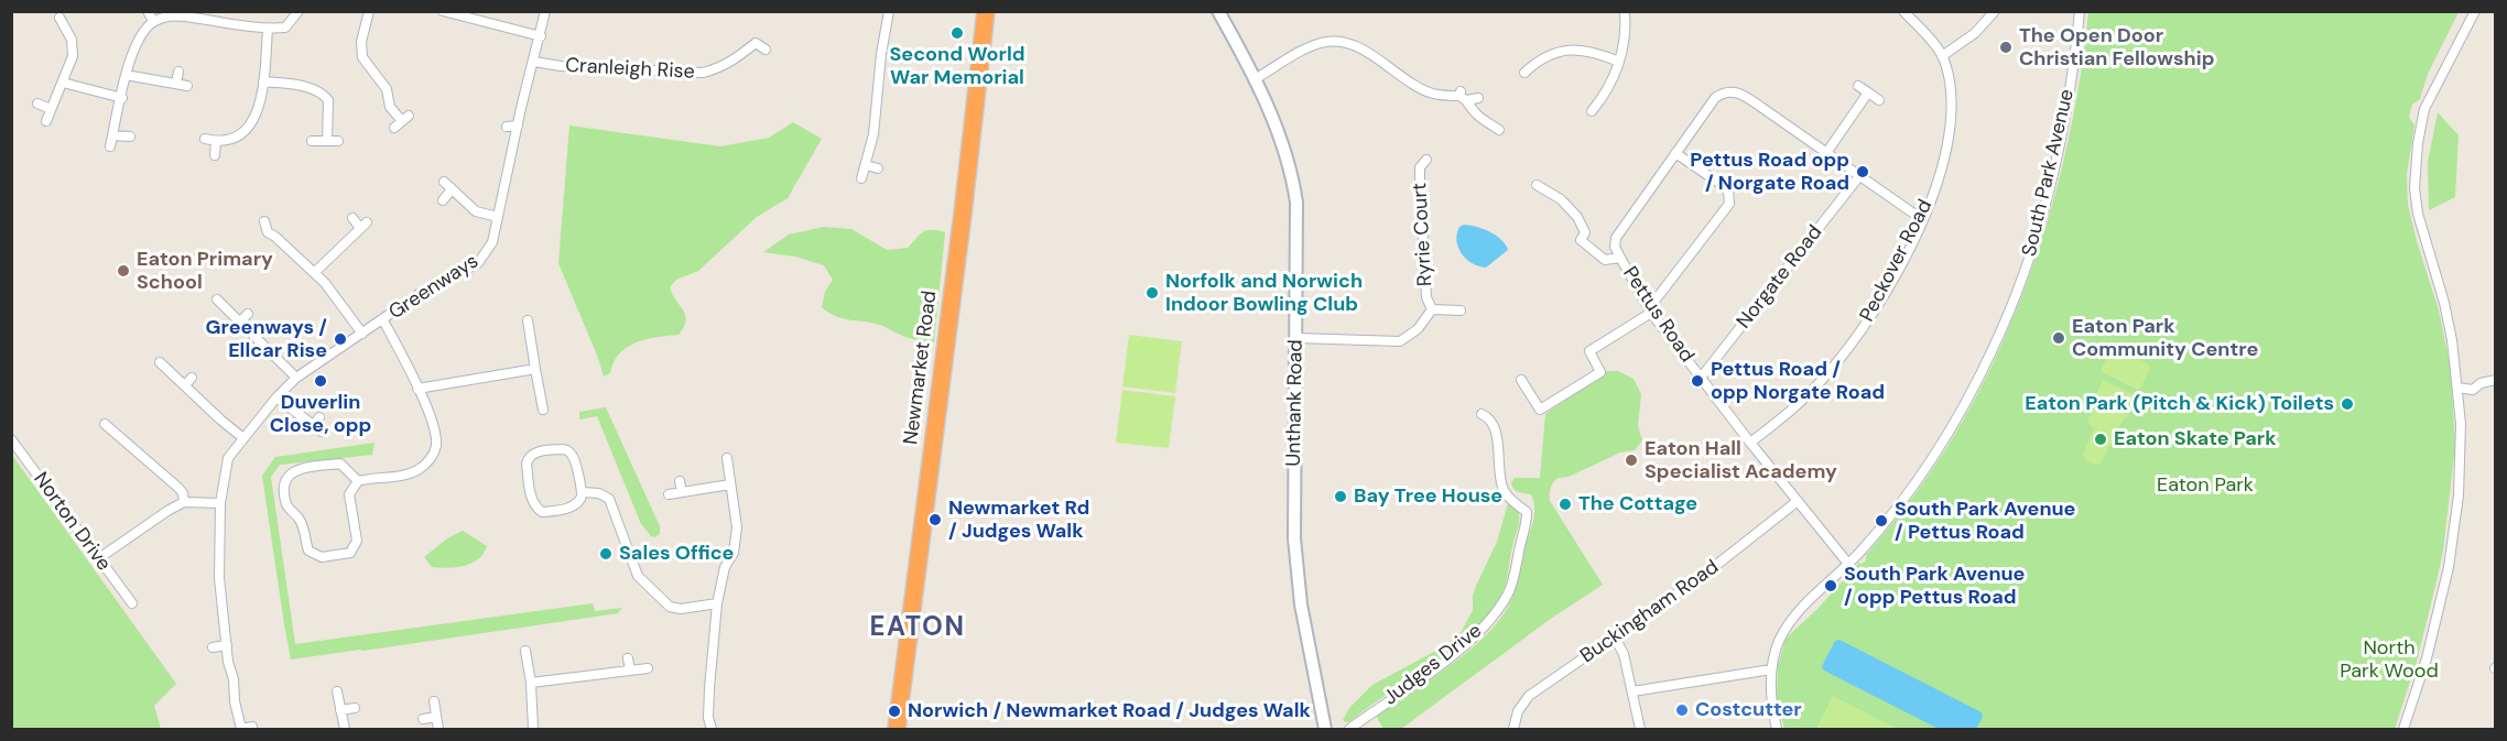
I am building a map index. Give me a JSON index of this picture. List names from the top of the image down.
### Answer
{
  "streets": {
    "highway": ["Newmarket Road"],
    "street": [
      "Cranleigh Rise",
      "South Park Avenue",
      "Ryrie Court",
      "Peckover Road",
      "Norgate Road",
      "Greenways",
      "Pettus Road",
      "Unthank Road",
      "Norton Drive",
      "Buckingham Road",
      "Judges Drive"
    ]
  },
  "crossings": [
    ["Cranleigh Rise", "Greenways"],
    ["South Park Avenue", "Pettus Road"],
    ["Ryrie Court", "Unthank Road"],
    ["Peckover Road", "Pettus Road"],
    ["Norgate Road", "Pettus Road"],
    ["Pettus Road", "Buckingham Road"]
  ],
  "districts": ["EATON"],
  "parks": ["Eaton Park", "North Park Wood"],
  "places": [
    "Second World War Memorial",
    "The Open Door Christian Fellowship",
    "Pettus Road opp / Norgate Road",
    "Eaton Primary School",
    "Norfolk and Norwich Indoor Bowling Club",
    "Eaton Park Community Centre",
    "Greenways / Ellcar Rise",
    "Duverlin Close, opp",
    "Pettus Road / opp Norgate Road",
    "Eaton Park (Pitch & Kick) Toilets",
    "Eaton Skate Park",
    "Eaton Hall Specialist Academy",
    "Bay Tree House",
    "The Cottage",
    "Newmarket Rd / Judges Walk",
    "South Park Avenue / Pettus Road",
    "Sales Office",
    "South Park Avenue / opp Pettus Road",
    "Costcutter",
    "Norwich / Newmarket Road / Judges Walk"
  ]
}
